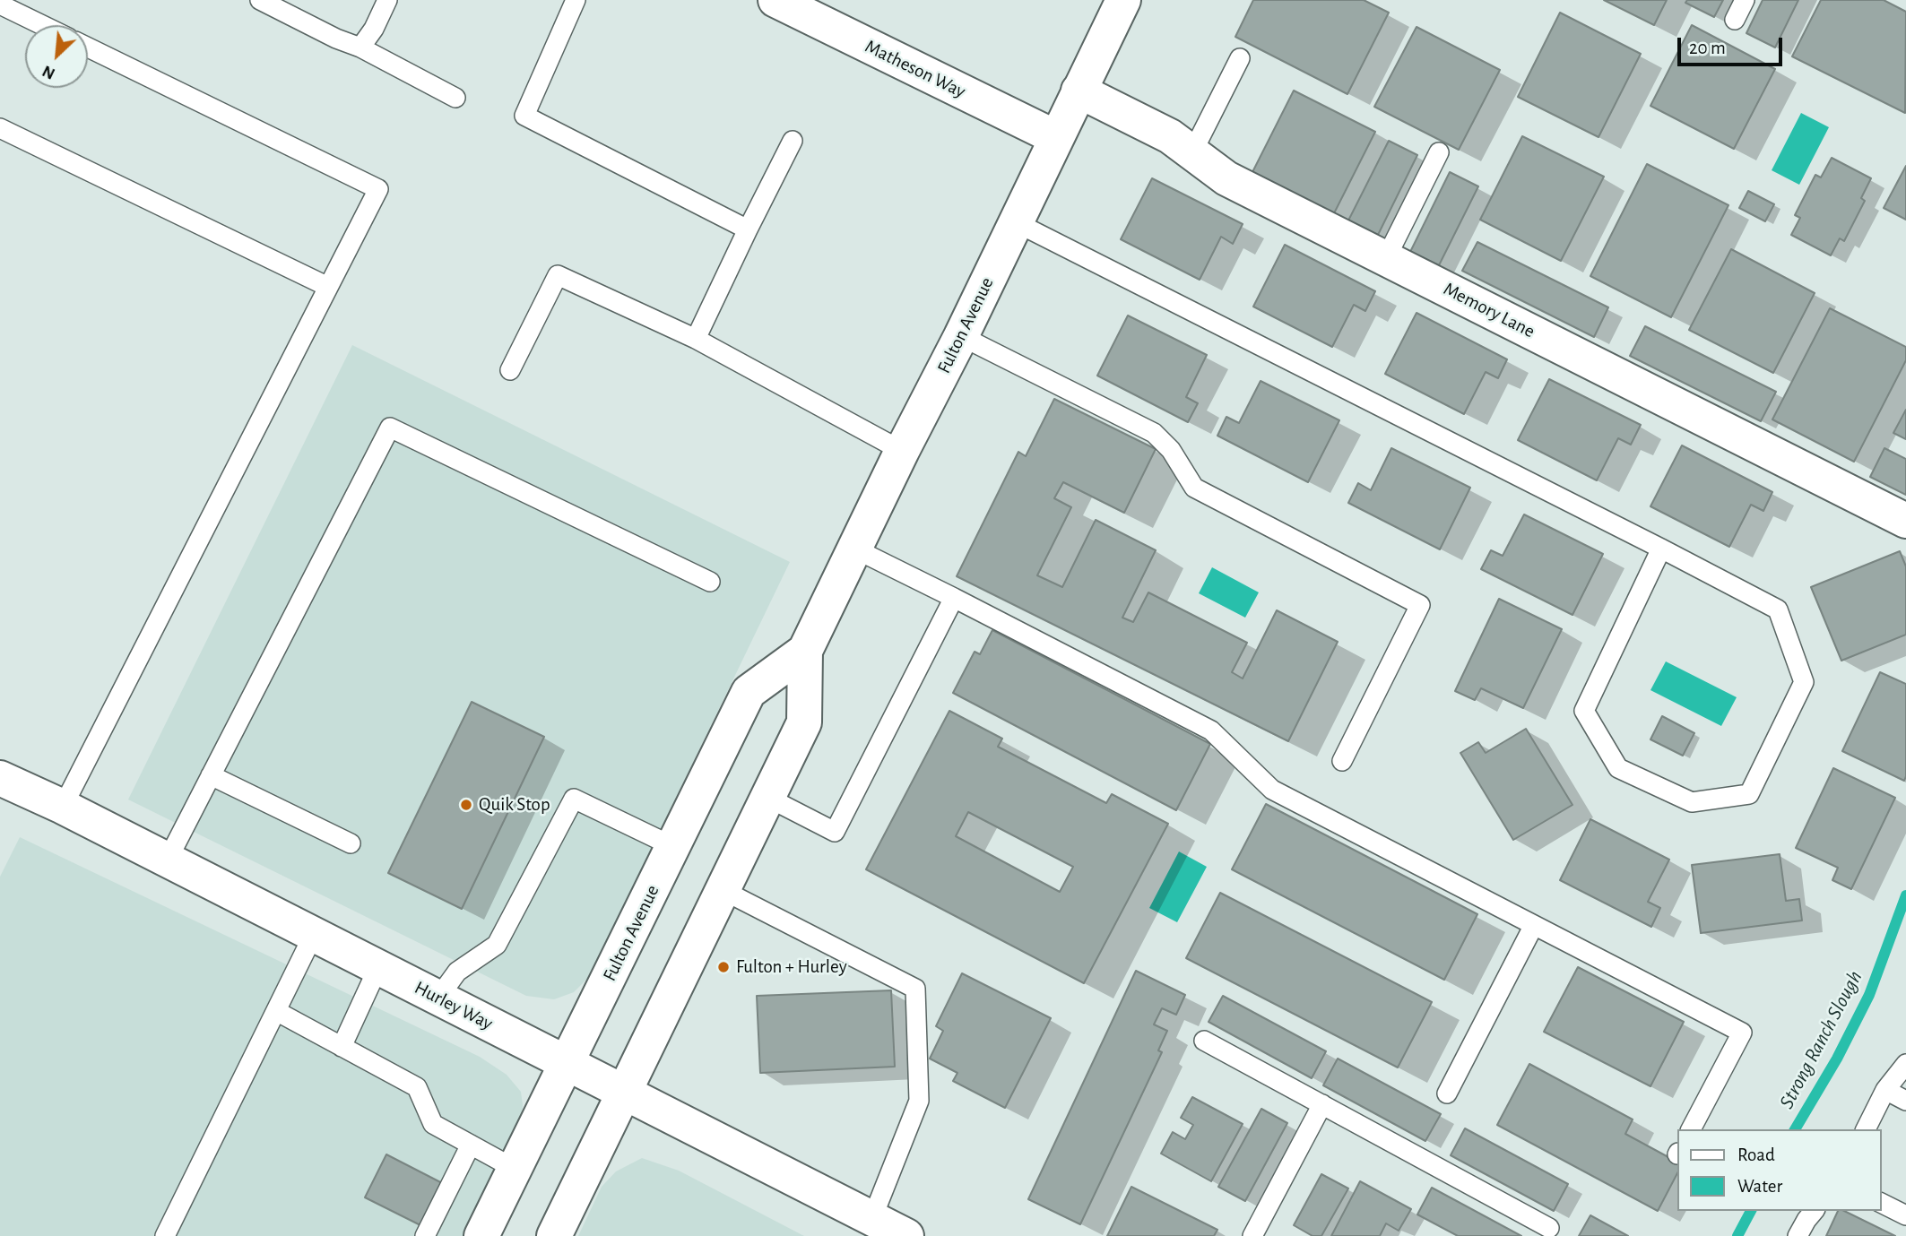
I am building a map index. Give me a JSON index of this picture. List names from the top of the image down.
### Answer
{
  "streets": {
    "street": [
      "Matheson Way",
      "Memory Lane",
      "Fulton Avenue",
      "Hurley Way"
    ]
  },
  "crossings": [
    ["Matheson Way", "Fulton Avenue"],
    ["Memory Lane", "Fulton Avenue"],
    ["Fulton Avenue", "Hurley Way"]
  ],
  "water": ["Strong Ranch Slough"],
  "places": ["Quik Stop", "Fulton + Hurley"],
  "legend": ["Road", "Water"],
  "scale_bar": "20 m",
  "north": "bottom left"
}
